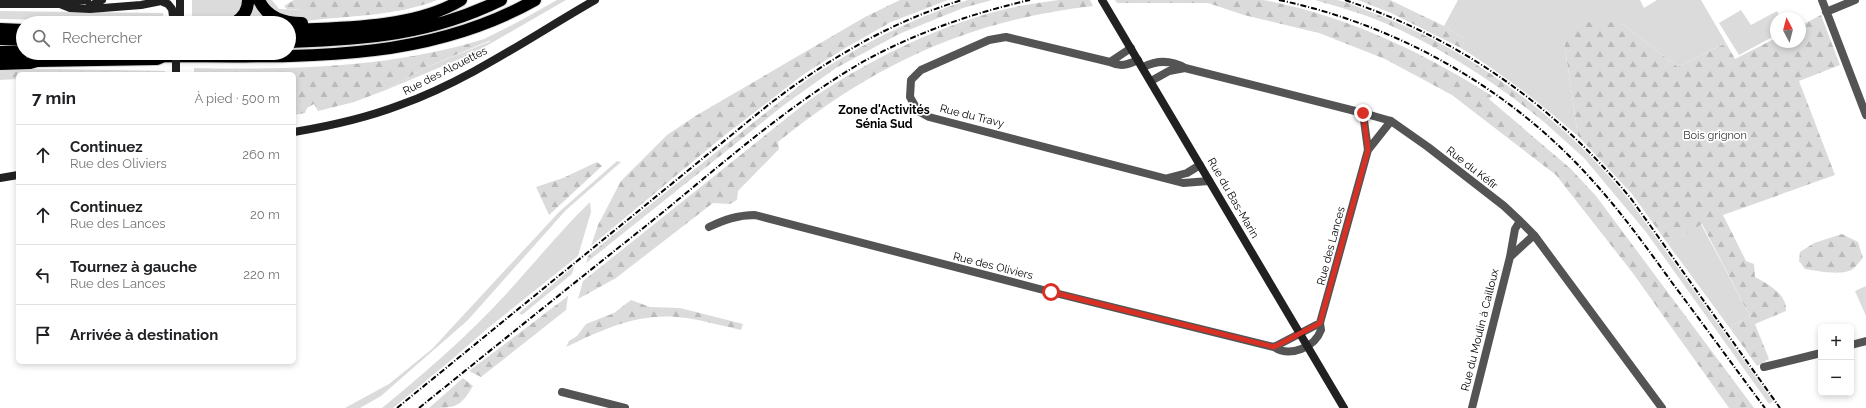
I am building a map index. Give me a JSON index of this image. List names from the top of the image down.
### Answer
{
  "streets": {
    "main road": ["Rue des Alouettes", "Rue du Bas-Marin"],
    "street": [
      "Rue du Travy",
      "Rue du Kéfir",
      "Rue des Lances",
      "Rue des Oliviers",
      "Rue du Moulin à Cailloux"
    ]
  },
  "crossings": [
    ["Rue du Travy", "Rue du Kéfir"],
    ["Rue du Travy", "Rue du Bas-Marin"],
    ["Rue du Kéfir", "Rue du Bas-Marin"],
    ["Rue du Kéfir", "Rue des Lances"],
    ["Rue du Kéfir", "Rue du Moulin à Cailloux"],
    ["Rue du Bas-Marin", "Rue des Lances"],
    ["Rue du Bas-Marin", "Rue des Oliviers"],
    ["Rue des Lances", "Rue des Oliviers"]
  ],
  "districts": ["Zone d'Activités Sénia Sud"],
  "parks": ["Bois grignon"],
  "north": "top",
  "page": {
    "search": "Rechercher",
    "heading": ["7 min", "À pied · 500 m"],
    "list": [
      ["Continuez", "Rue des Oliviers", "260 m"],
      ["Continuez", "Rue des Lances", "20 m"],
      ["Tournez à gauche", "Rue des Lances", "220 m"],
      "Arrivée à destination"
    ],
    "map_buttons": ["+", "−"]
  }
}
